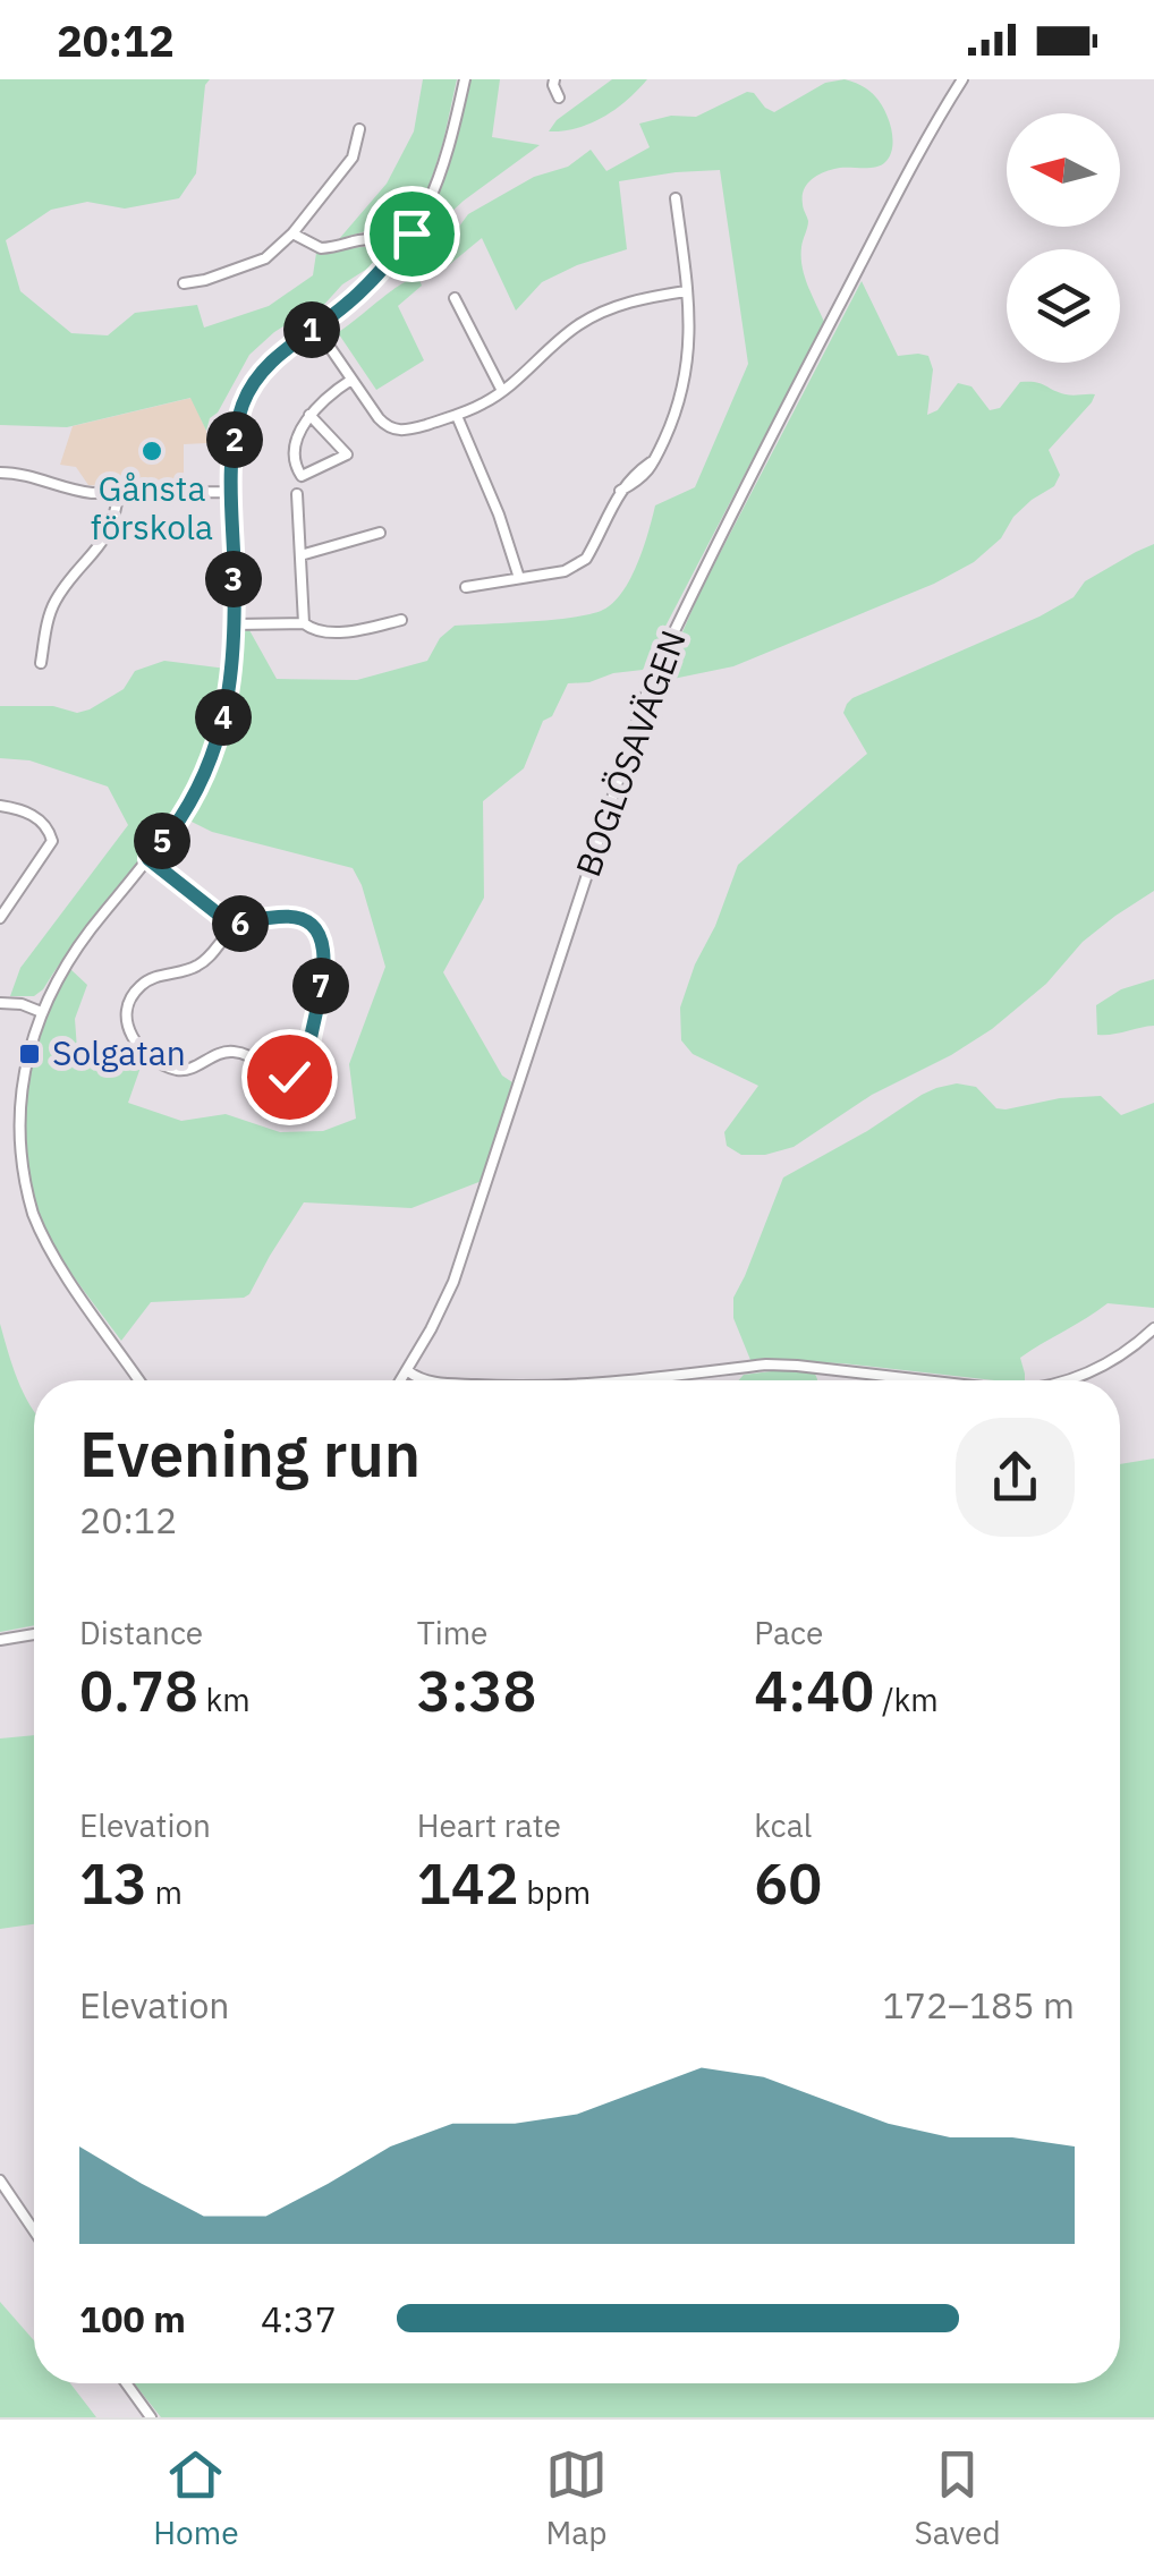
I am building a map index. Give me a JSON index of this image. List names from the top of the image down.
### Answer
{
  "streets": {
    "street": ["BOGLÖSAVÄGEN"]
  },
  "places": {
    "other": ["Gånsta förskola"],
    "transit": ["Solgatan"]
  },
  "north": "left",
  "page": {
    "status": "20:12",
    "pins": [
      "1",
      "2",
      "3",
      "4",
      "5",
      "6",
      "7"
    ],
    "heading": ["Evening run", "20:12"],
    "stats": [
      ["Distance", "0.78 km"],
      ["Time", "3:38"],
      ["Pace", "4:40 /km"],
      ["Elevation", "13 m"],
      ["Heart rate", "142 bpm"],
      ["kcal", "60"]
    ],
    "chart": ["Elevation", "172–185 m"],
    "list": [
      {
        "name": "100 m",
        "note": "4:37"
      }
    ],
    "tabs": ["Home", "Map", "Saved"]
  }
}
